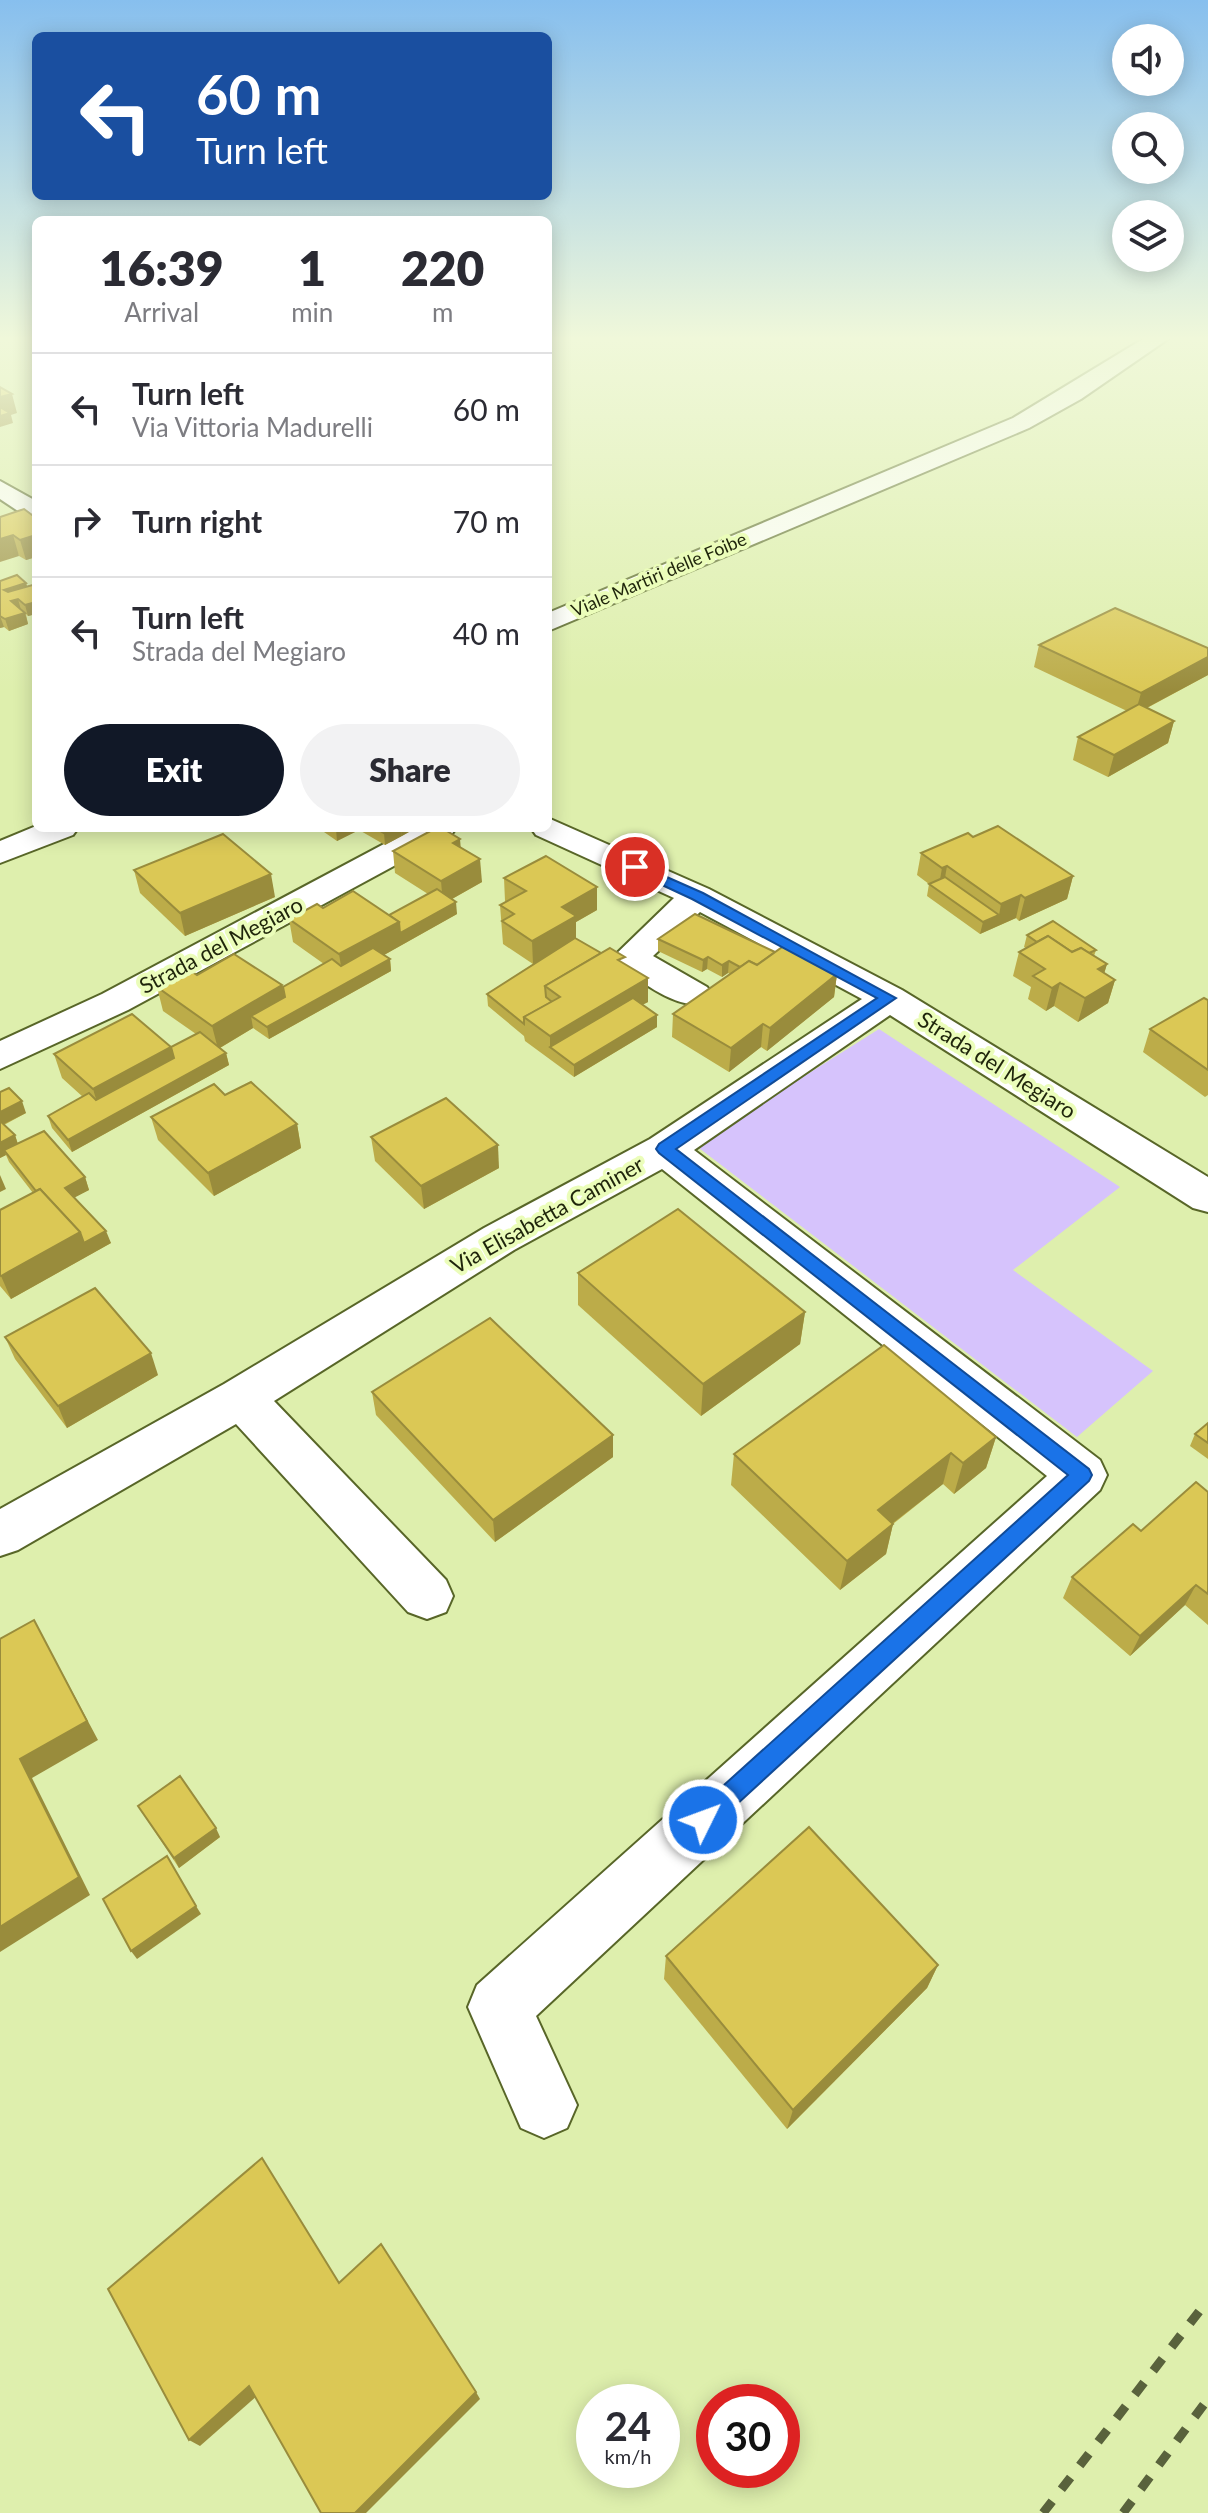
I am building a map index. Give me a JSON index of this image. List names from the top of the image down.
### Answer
{
  "streets": {
    "street": ["Viale Martiri delle Foibe", "Strada del Megiaro", "Via Elisabetta Caminer"]
  },
  "crossings": [
    ["Strada del Megiaro", "Via Elisabetta Caminer"]
  ],
  "page": {
    "turn": ["60 m", "Turn left"],
    "eta": [
      "16:39",
      "Arrival",
      "1",
      "min",
      "220",
      "m"
    ],
    "list": [
      {
        "name": "Turn left",
        "note": "Via Vittoria Madurelli",
        "value": "60 m"
      },
      {
        "name": "Turn right",
        "value": "70 m"
      },
      {
        "name": "Turn left",
        "note": "Strada del Megiaro",
        "value": "40 m"
      }
    ],
    "buttons": ["Exit", "Share"],
    "speed": "24 km/h",
    "limit": "30"
  }
}
